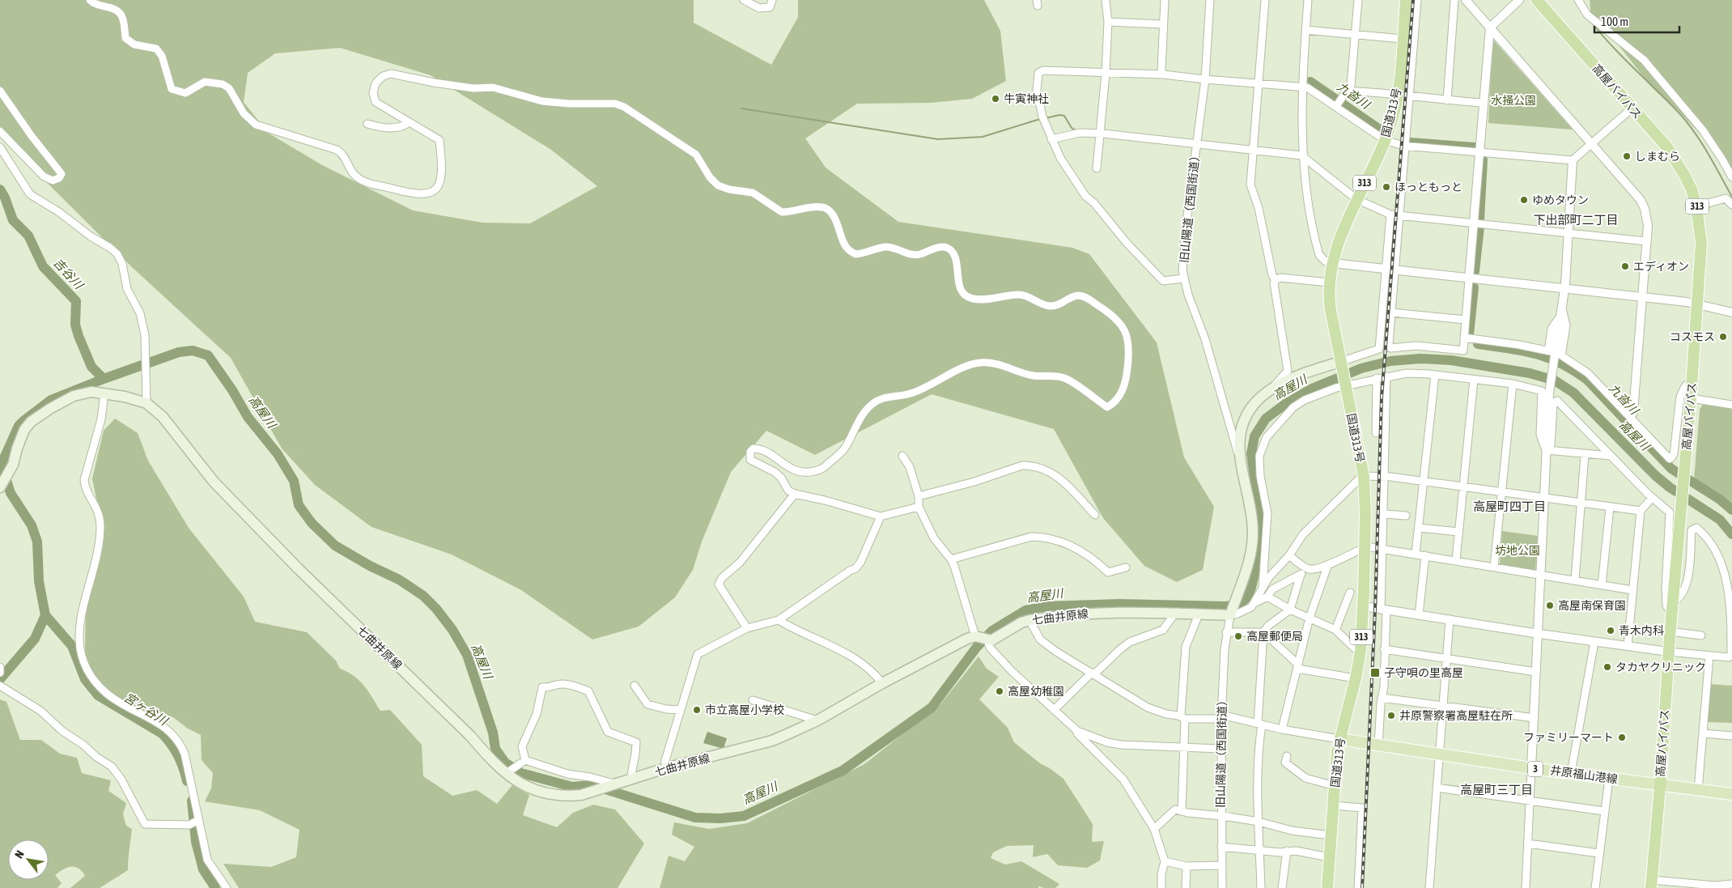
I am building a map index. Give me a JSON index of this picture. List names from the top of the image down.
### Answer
{
  "streets": {
    "highway": ["高屋バイパス", "国道313号", "313"],
    "main road": ["七曲井原線", "3", "井原福山港線"],
    "street": ["旧山陽道（西国街道）"]
  },
  "crossings": [
    ["高屋バイパス", "井原福山港線"],
    ["国道313号", "井原福山港線"],
    ["旧山陽道（西国街道）", "七曲井原線"]
  ],
  "districts": ["下出部町二丁目", "高屋町四丁目", "高屋町三丁目"],
  "water": [
    "九沓川",
    "吉谷川",
    "高屋川",
    "宮ヶ谷川"
  ],
  "parks": ["水掻公園", "坊地公園"],
  "places": {
    "other": [
      "牛寅神社",
      "しまむら",
      "ほっともっと",
      "ゆめタウン",
      "エディオン",
      "コスモス",
      "高屋南保育園",
      "青木内科",
      "高屋郵便局",
      "タカヤクリニック",
      "高屋幼稚園",
      "市立高屋小学校",
      "井原警察署高屋駐在所",
      "ファミリーマート"
    ],
    "transit": ["子守唄の里高屋"]
  },
  "scale_bar": "100 m",
  "north": "top left"
}
